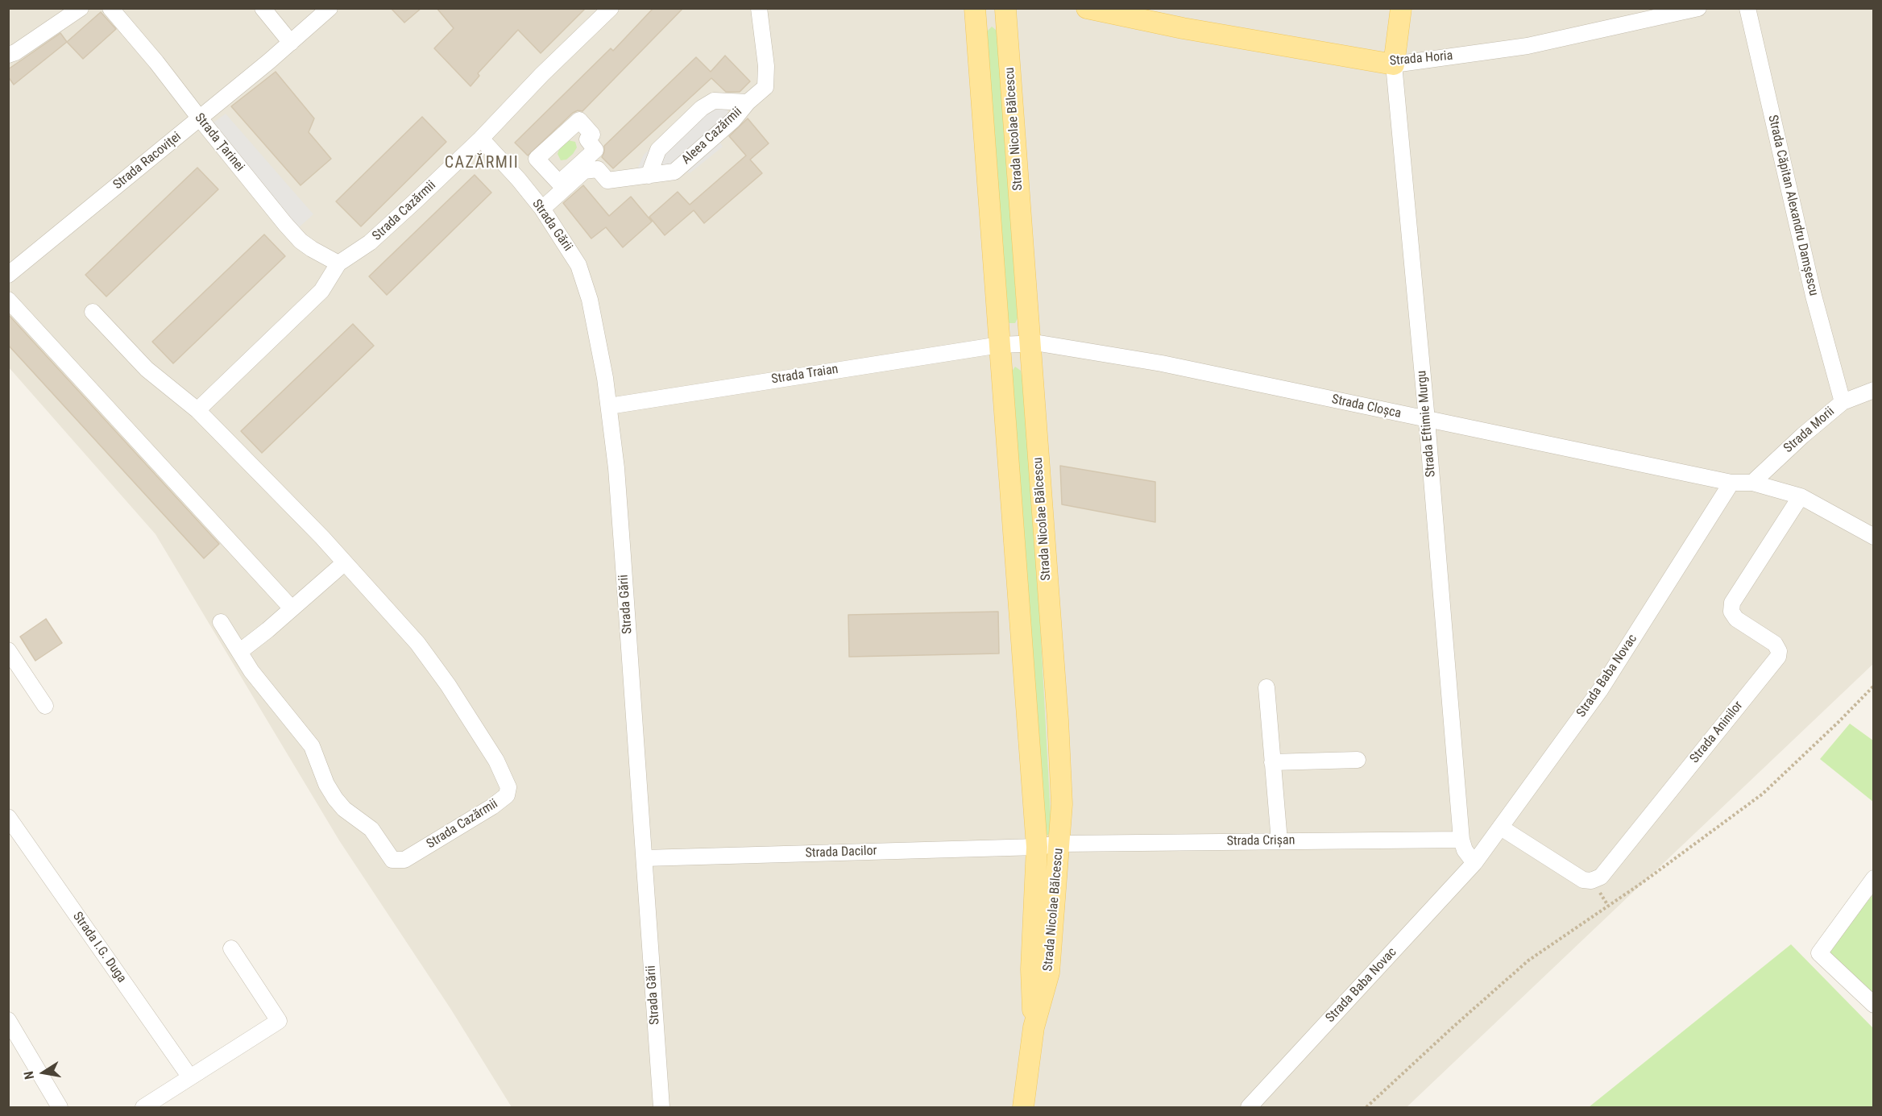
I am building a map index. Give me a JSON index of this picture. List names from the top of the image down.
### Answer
{
  "streets": {
    "main road": ["Strada Horia", "Strada Nicolae Bălcescu", "Strada Eftimie Murgu"],
    "street": [
      "Aleea Cazărmii",
      "Strada Țarinei",
      "Strada Racoviței",
      "Strada Căpitan Alexandru Damșescu",
      "Strada Cazărmii",
      "Strada Gării",
      "Strada Traian",
      "Strada Cloșca",
      "Strada Morii",
      "Strada Baba Novac",
      "Strada Aninilor",
      "Strada Crișan",
      "Strada Dacilor",
      "Strada I.G. Duga"
    ]
  },
  "crossings": [
    ["Strada Horia", "Strada Eftimie Murgu"],
    ["Strada Nicolae Bălcescu", "Strada Traian"],
    ["Strada Nicolae Bălcescu", "Strada Cloșca"],
    ["Strada Nicolae Bălcescu", "Strada Crișan"],
    ["Strada Nicolae Bălcescu", "Strada Dacilor"],
    ["Aleea Cazărmii", "Strada Gării"],
    ["Strada Țarinei", "Strada Racoviței"],
    ["Strada Țarinei", "Strada Cazărmii"],
    ["Strada Căpitan Alexandru Damșescu", "Strada Morii"],
    ["Strada Cazărmii", "Strada Gării"],
    ["Strada Gării", "Strada Traian"],
    ["Strada Gării", "Strada Dacilor"],
    ["Strada Traian", "Strada Cloșca"],
    ["Strada Cloșca", "Strada Eftimie Murgu"],
    ["Strada Cloșca", "Strada Baba Novac"],
    ["Strada Eftimie Murgu", "Strada Crișan"],
    ["Strada Baba Novac", "Strada Aninilor"],
    ["Strada Crișan", "Strada Dacilor"]
  ],
  "districts": ["CAZĂRMII"],
  "north": "left"
}
